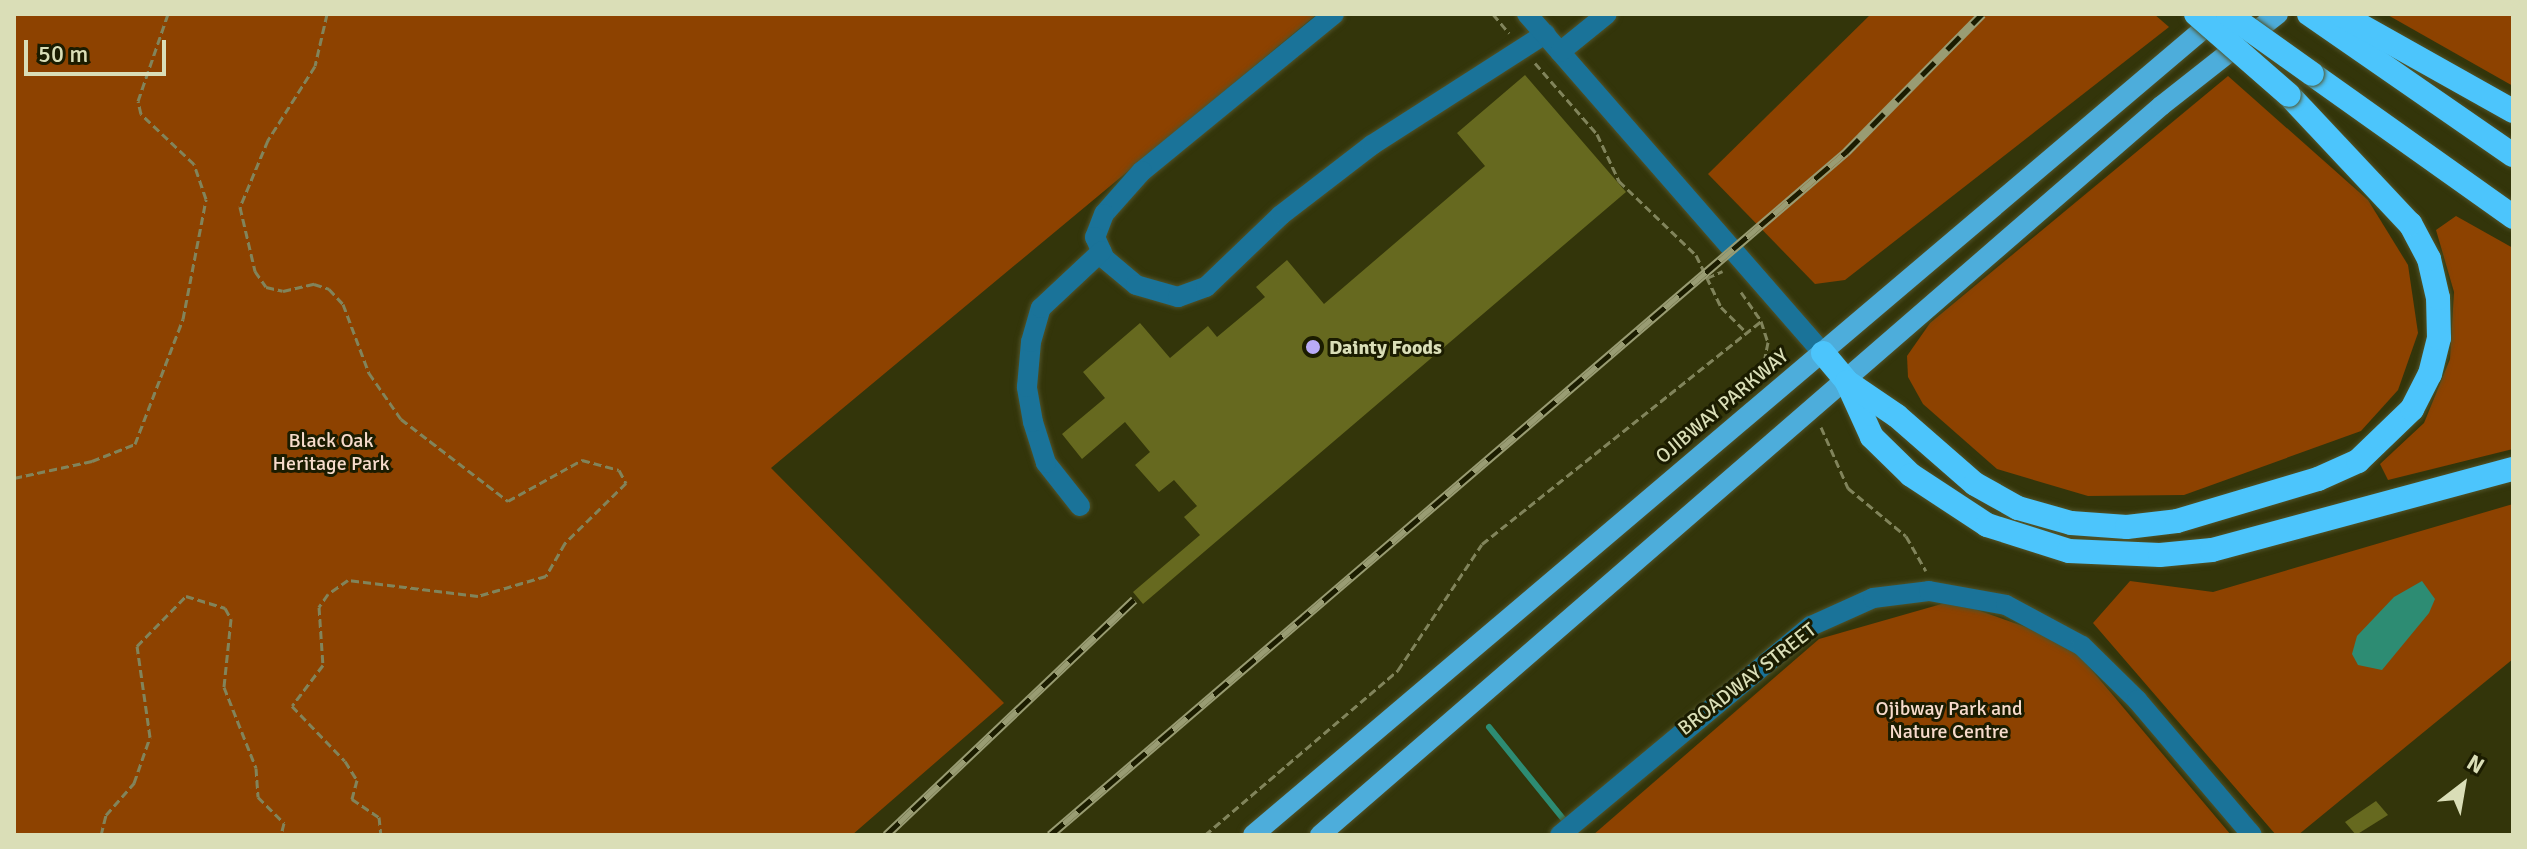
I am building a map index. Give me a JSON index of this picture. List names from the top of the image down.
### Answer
{
  "streets": {
    "main road": ["OJIBWAY PARKWAY"],
    "street": ["BROADWAY STREET"]
  },
  "parks": ["Black Oak Heritage Park", "Ojibway Park and Nature Centre"],
  "places": ["Dainty Foods"],
  "scale_bar": "50 m",
  "north": "top right"
}
